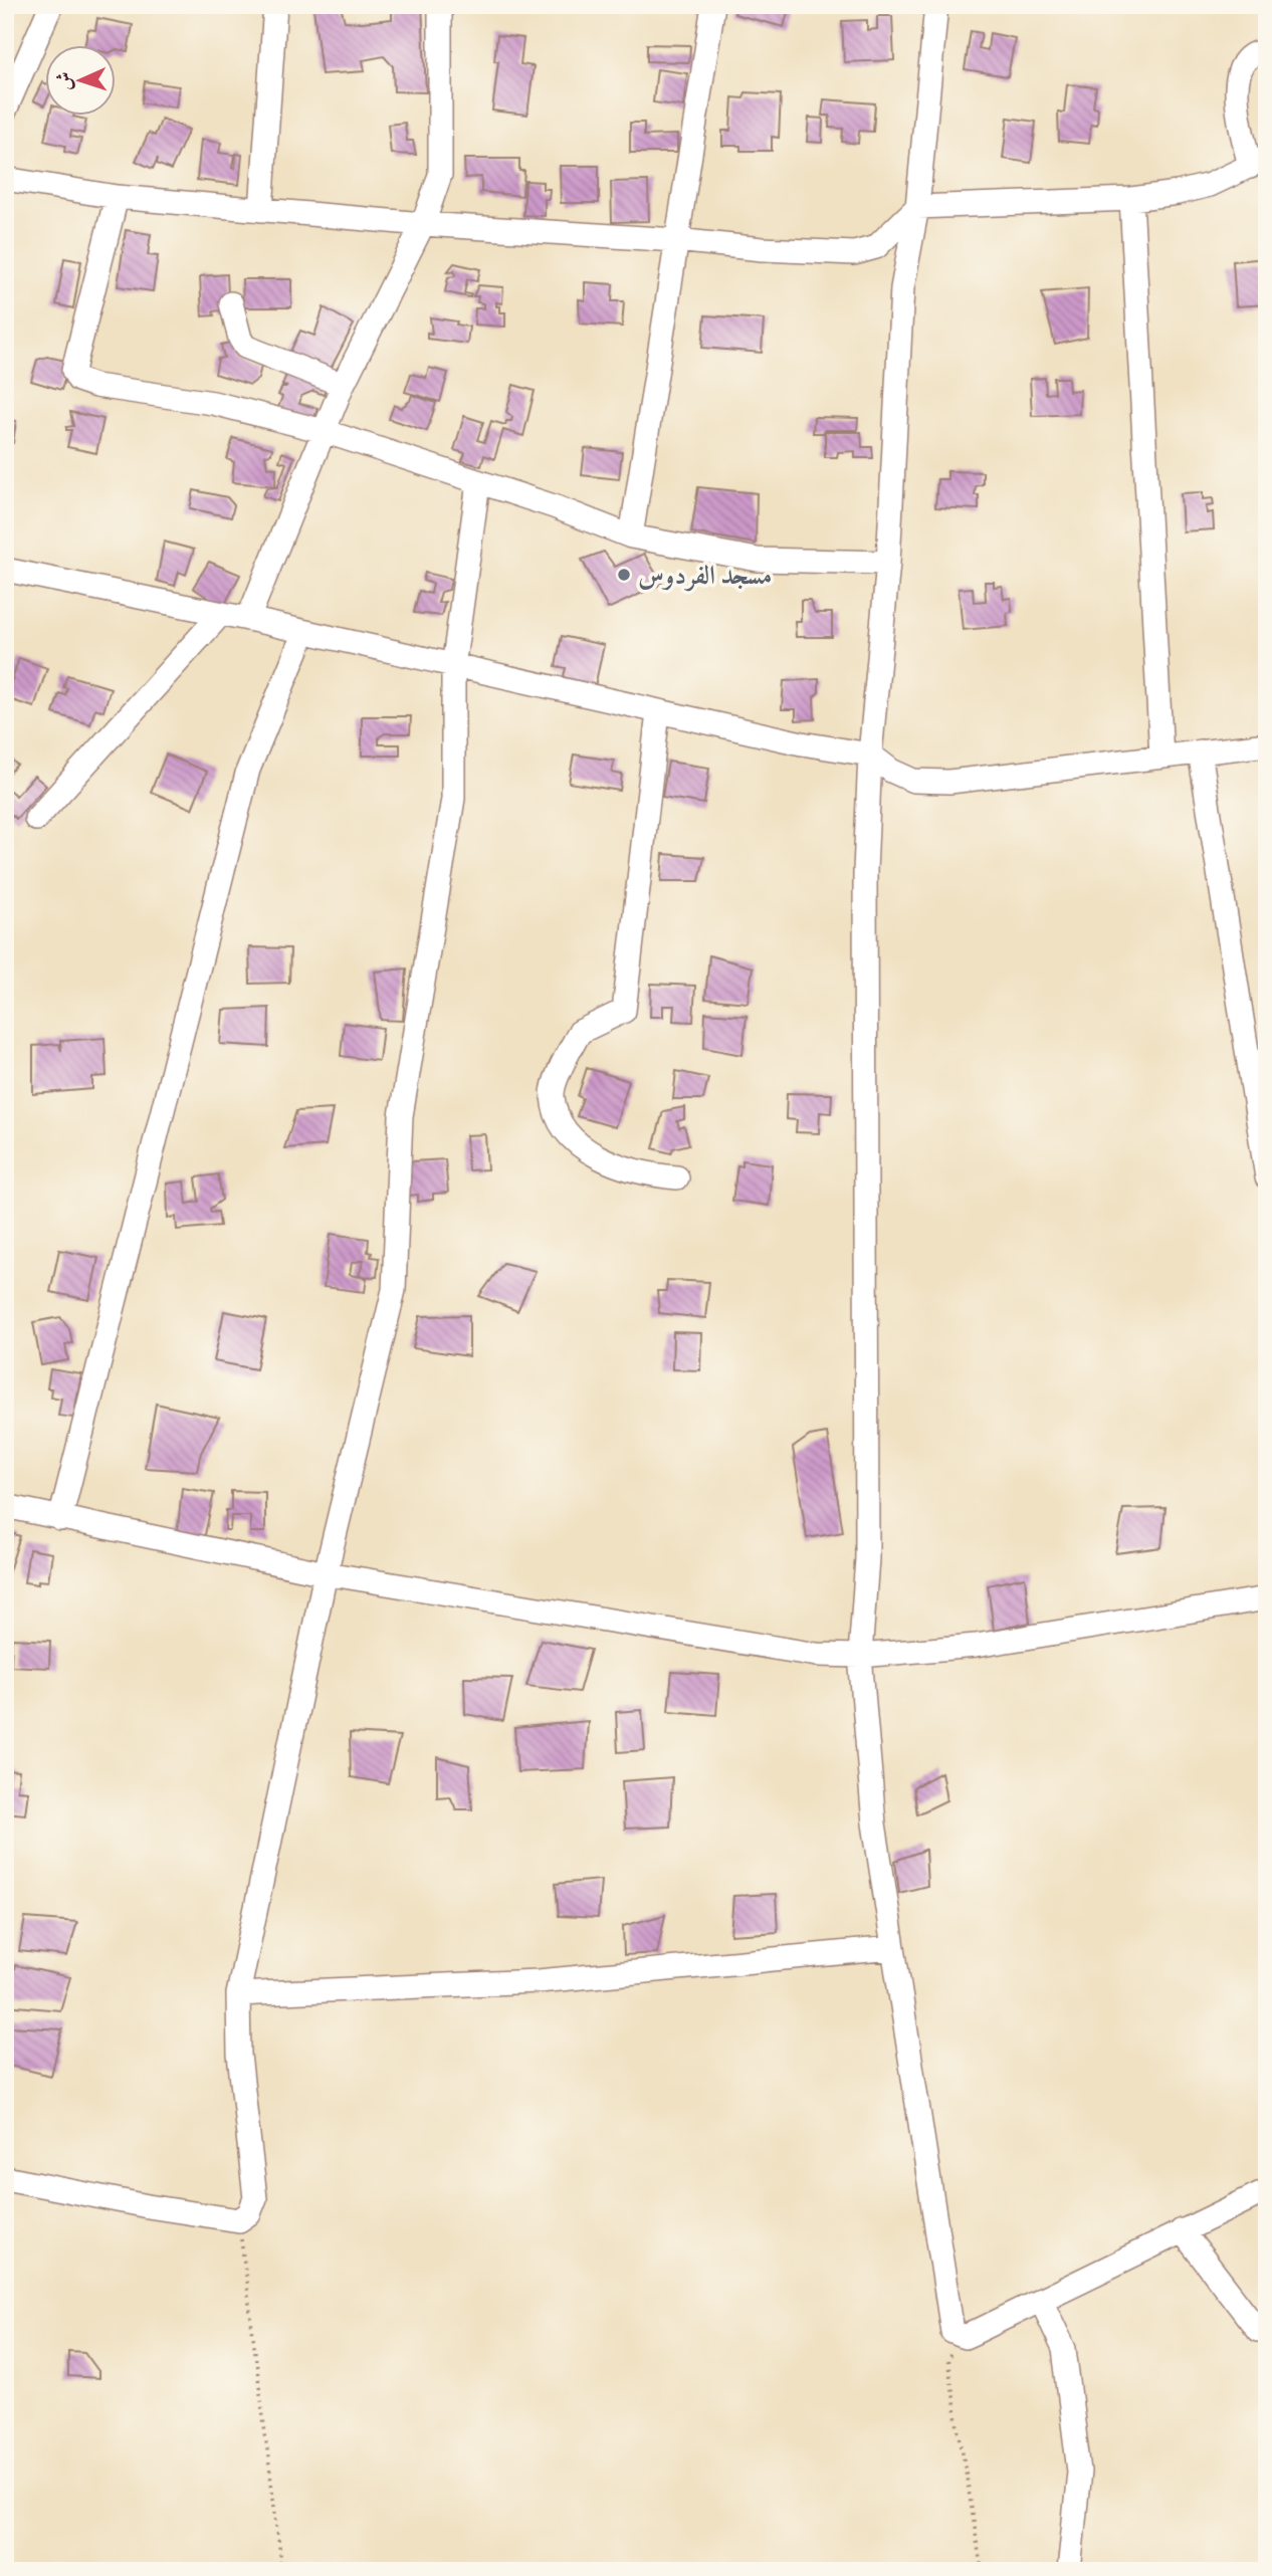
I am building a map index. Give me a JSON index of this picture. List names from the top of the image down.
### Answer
{
  "places": ["مسجد الفردوس"],
  "north": "left"
}
